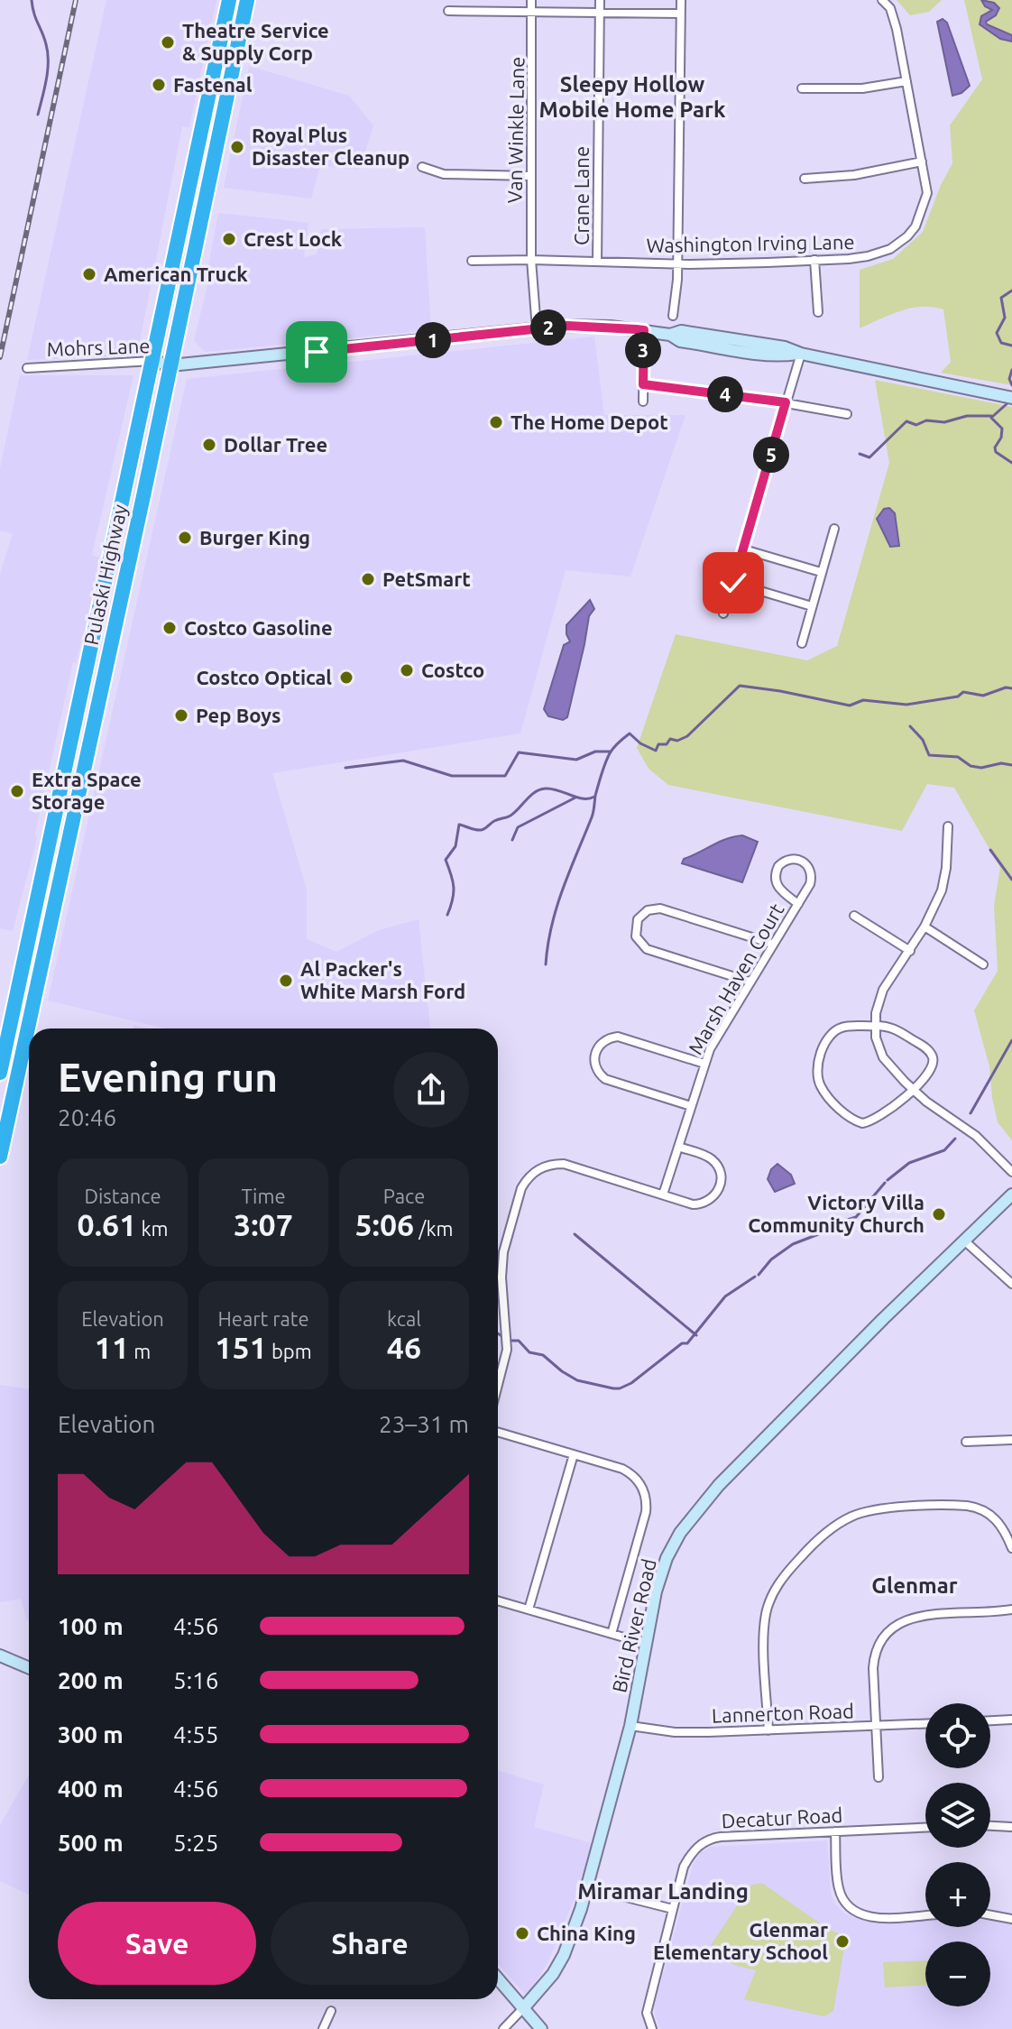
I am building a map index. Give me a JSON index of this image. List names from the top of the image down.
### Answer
{
  "streets": {
    "highway": ["Pulaski Highway"],
    "street": [
      "Van Winkle Lane",
      "Crane Lane",
      "Washington Irving Lane",
      "Mohrs Lane",
      "Marsh Haven Court",
      "Bird River Road",
      "Lannerton Road",
      "Decatur Road"
    ]
  },
  "crossings": [
    ["Van Winkle Lane", "Washington Irving Lane"],
    ["Van Winkle Lane", "Mohrs Lane"],
    ["Crane Lane", "Washington Irving Lane"],
    ["Mohrs Lane", "Pulaski Highway"],
    ["Bird River Road", "Lannerton Road"]
  ],
  "districts": ["Sleepy Hollow Mobile Home Park", "Glenmar", "Miramar Landing"],
  "places": [
    "Theatre Service & Supply Corp",
    "Fastenal",
    "Royal Plus Disaster Cleanup",
    "Crest Lock",
    "American Truck",
    "The Home Depot",
    "Dollar Tree",
    "Burger King",
    "PetSmart",
    "Costco Gasoline",
    "Costco",
    "Costco Optical",
    "Pep Boys",
    "Extra Space Storage",
    "Al Packer's White Marsh Ford",
    "Victory Villa Community Church",
    "China King",
    "Glenmar Elementary School"
  ],
  "page": {
    "pins": [
      "2",
      "1",
      "3",
      "4",
      "5"
    ],
    "heading": ["Evening run", "20:46"],
    "stats": [
      ["Distance", "0.61 km"],
      ["Time", "3:07"],
      ["Pace", "5:06 /km"],
      ["Elevation", "11 m"],
      ["Heart rate", "151 bpm"],
      ["kcal", "46"]
    ],
    "chart": ["Elevation", "23–31 m"],
    "list": [
      {
        "name": "100 m",
        "note": "4:56"
      },
      {
        "name": "200 m",
        "note": "5:16"
      },
      {
        "name": "300 m",
        "note": "4:55"
      },
      {
        "name": "400 m",
        "note": "4:56"
      },
      {
        "name": "500 m",
        "note": "5:25"
      }
    ],
    "map_buttons": ["+", "−"],
    "buttons": ["Save", "Share"]
  }
}
